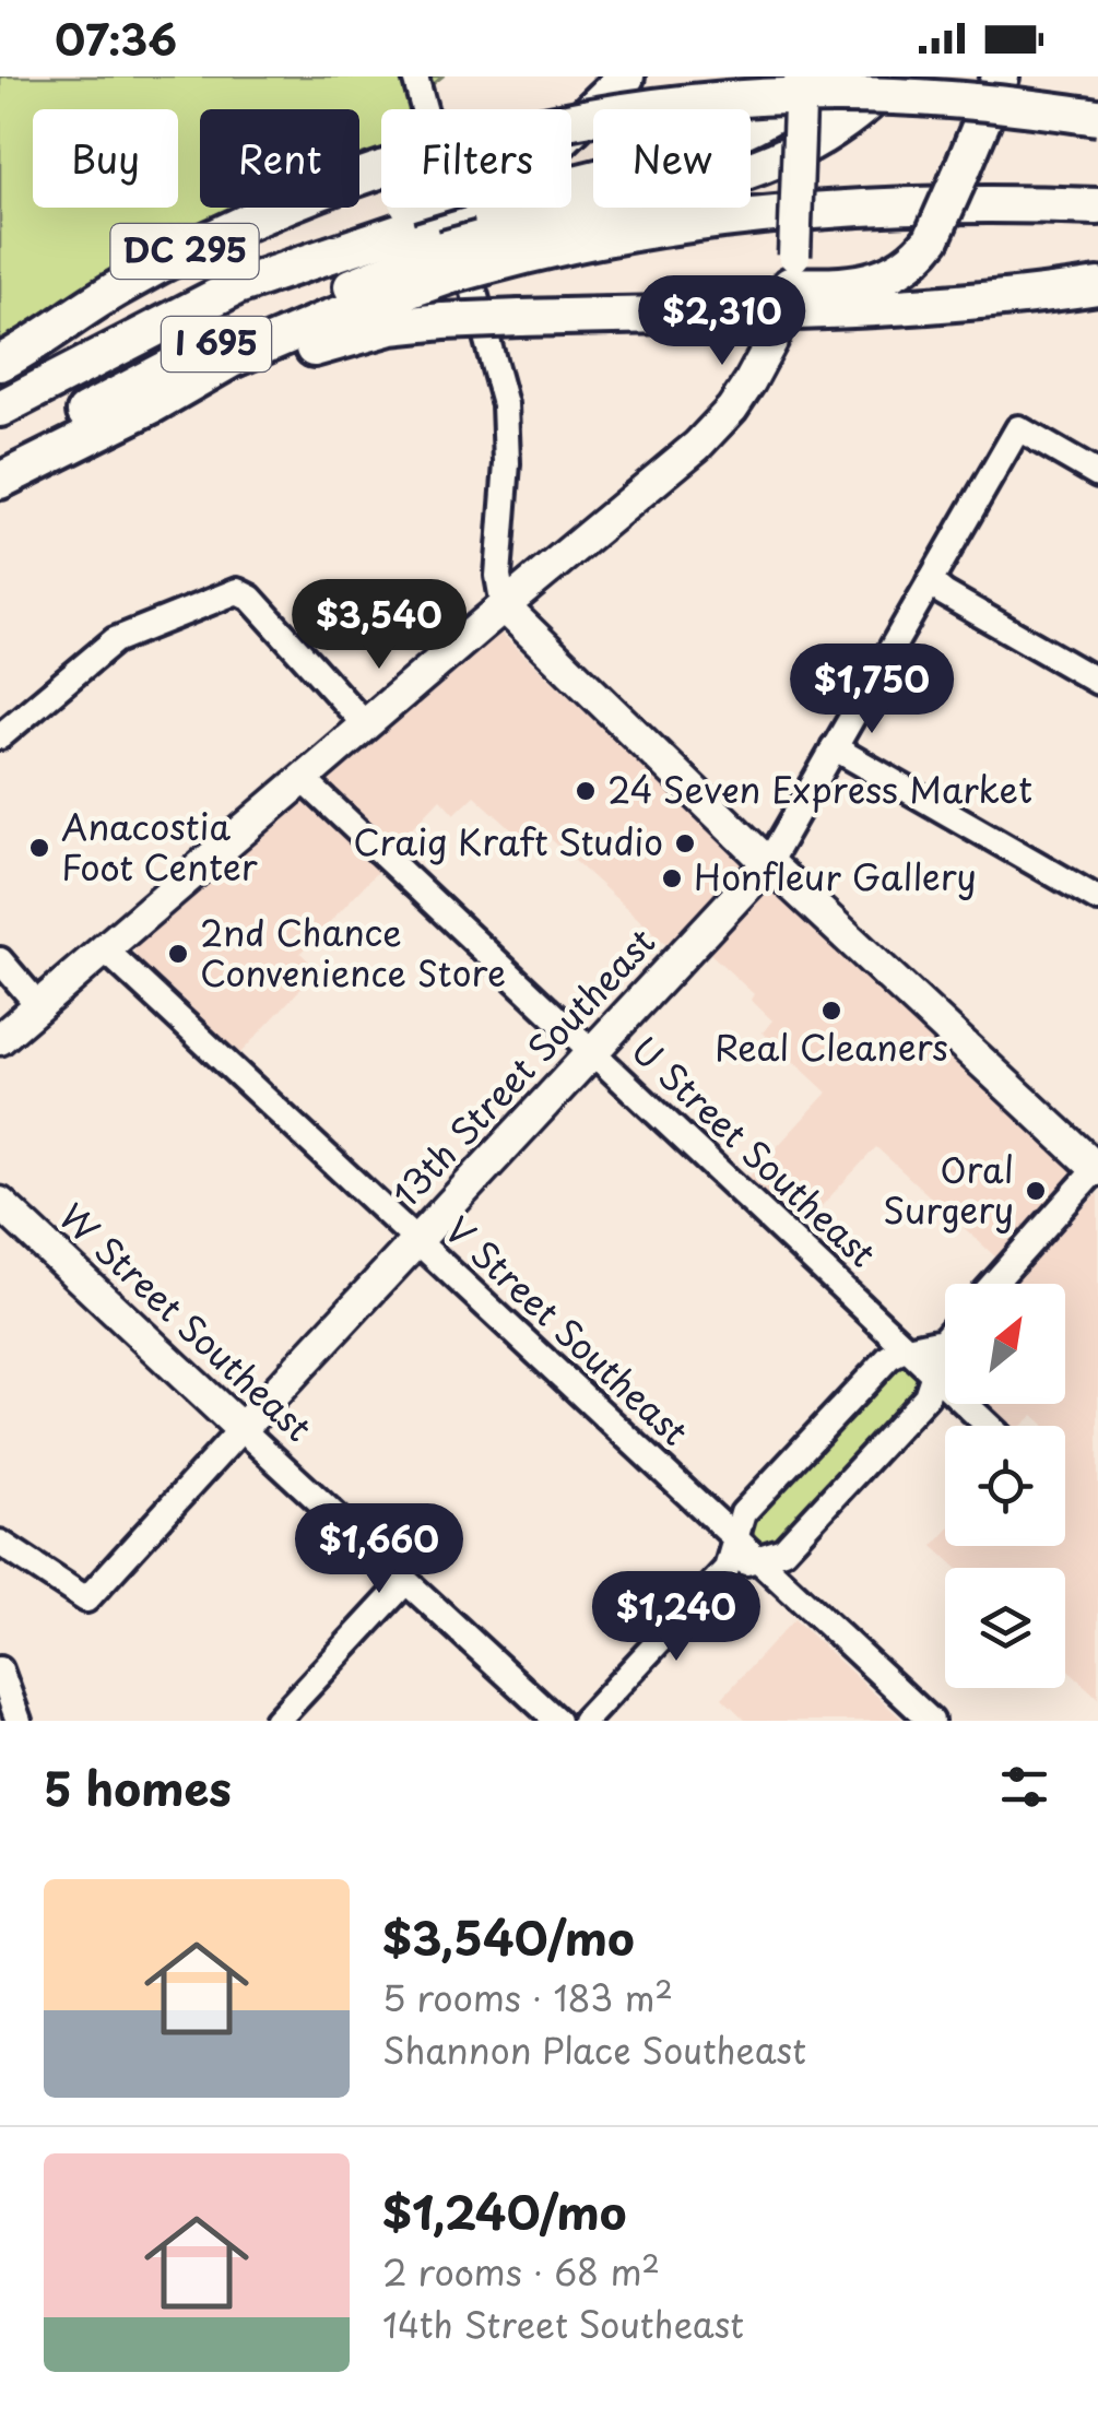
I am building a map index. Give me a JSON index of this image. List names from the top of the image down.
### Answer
{
  "streets": {
    "highway": ["DC 295", "I 695"],
    "main road": ["13th Street Southeast", "W Street Southeast"],
    "street": ["U Street Southeast", "V Street Southeast"]
  },
  "crossings": [
    ["13th Street Southeast", "U Street Southeast"],
    ["13th Street Southeast", "W Street Southeast"],
    ["13th Street Southeast", "V Street Southeast"]
  ],
  "places": [
    "24 Seven Express Market",
    "Craig Kraft Studio",
    "Anacostia Foot Center",
    "Honfleur Gallery",
    "2nd Chance Convenience Store",
    "Real Cleaners",
    "Oral Surgery"
  ],
  "north": "top right",
  "page": {
    "status": "07:36",
    "chip": [
      "Buy",
      "Rent",
      "Filters",
      "New"
    ],
    "price": [
      "$2,310",
      "$3,540",
      "$1,750",
      "$1,660",
      "$1,240"
    ],
    "heading": "5 homes",
    "list": [
      {
        "name": "$3,540/mo",
        "note": "5 rooms · 183 m² · Shannon Place Southeast"
      },
      {
        "name": "$1,240/mo",
        "note": "2 rooms · 68 m² · 14th Street Southeast"
      }
    ]
  }
}
